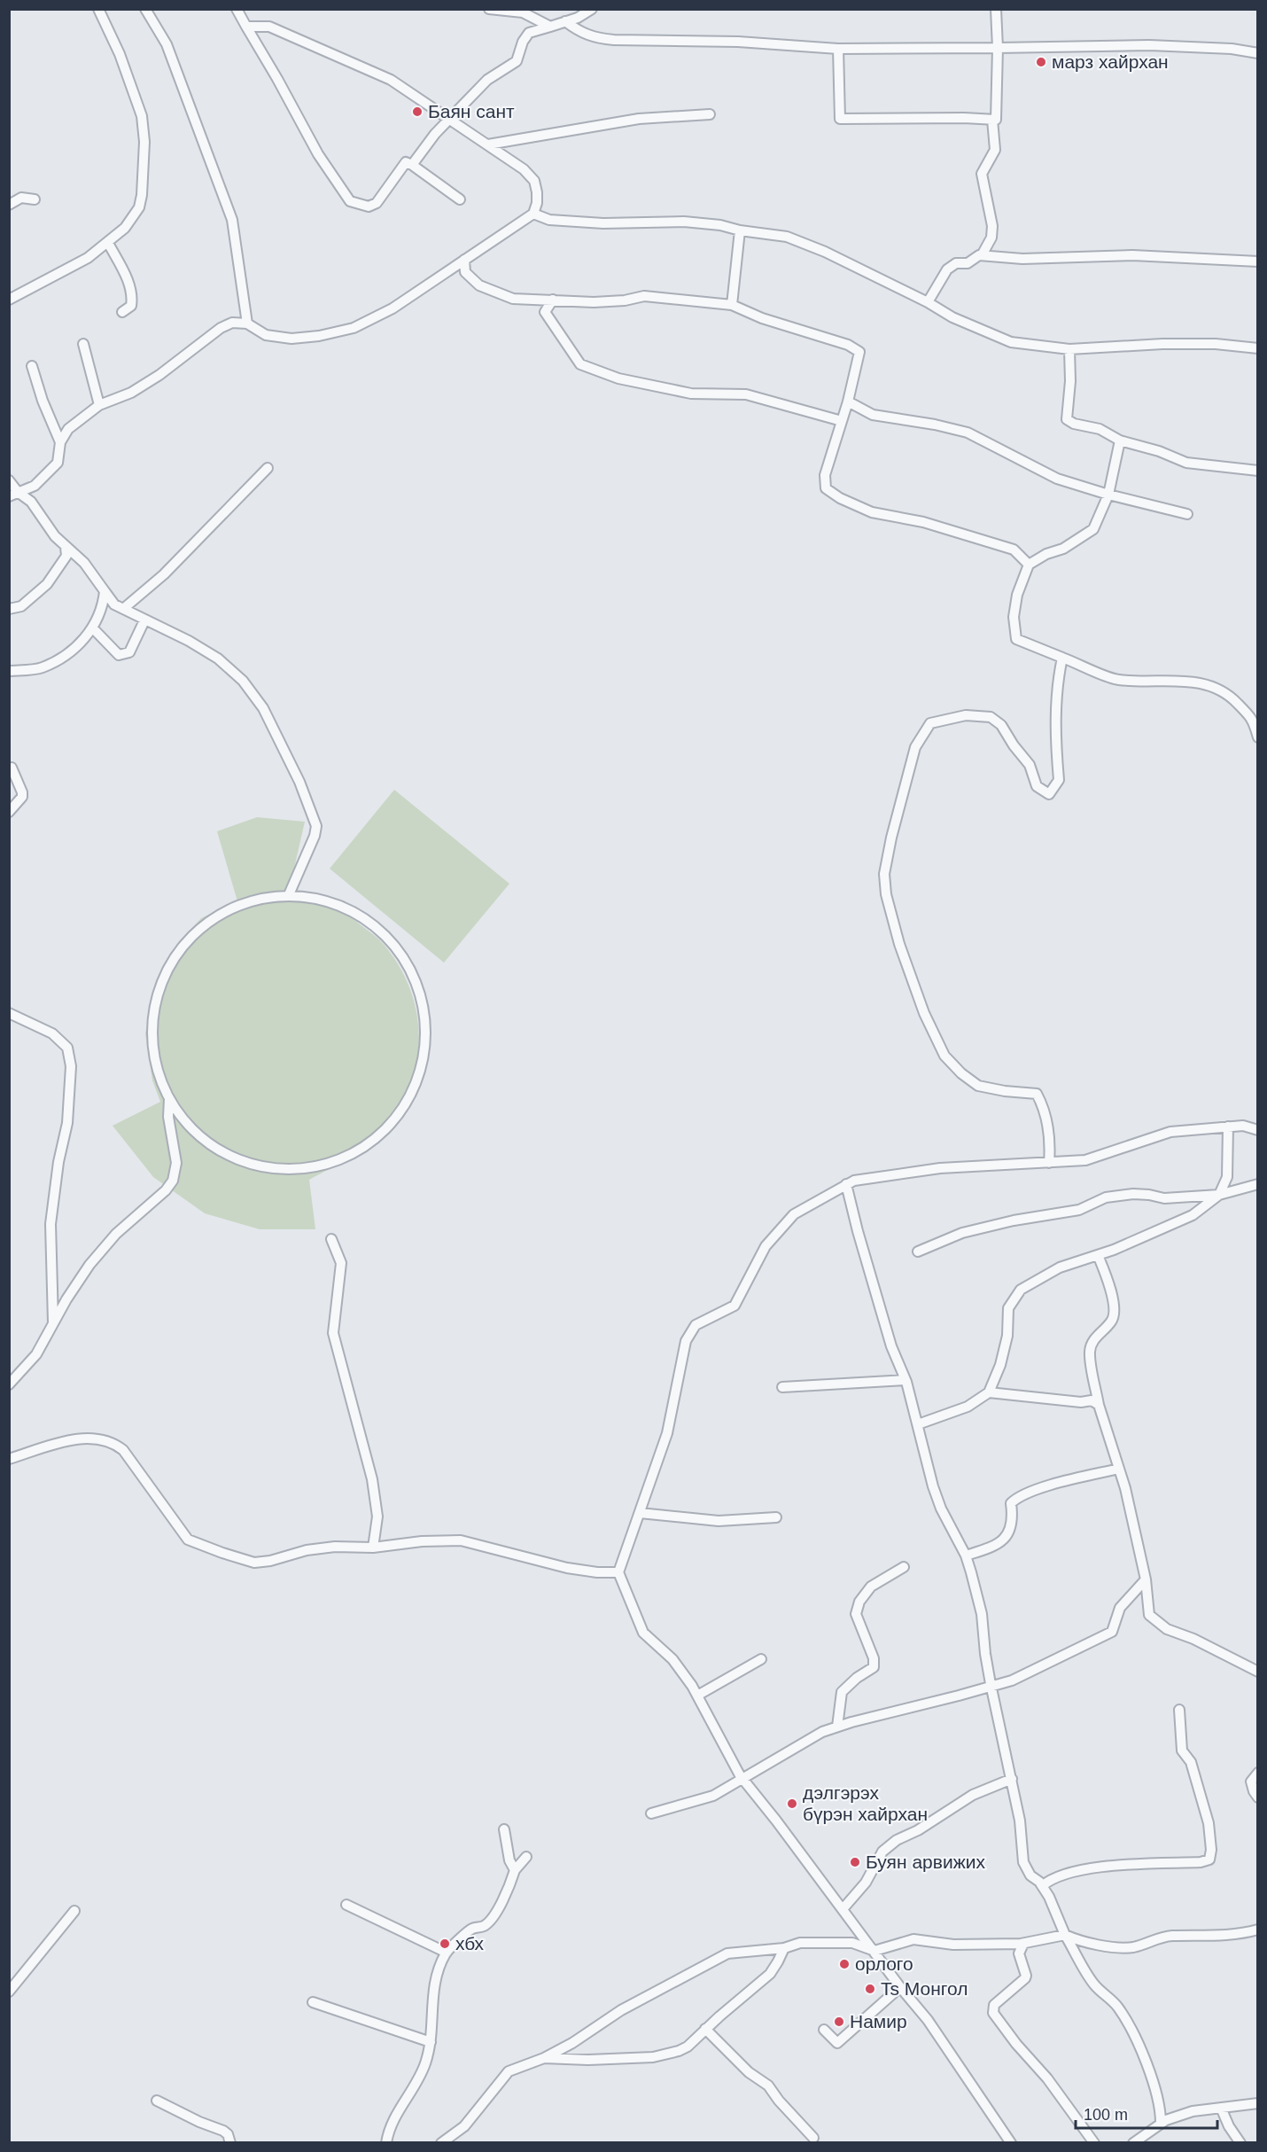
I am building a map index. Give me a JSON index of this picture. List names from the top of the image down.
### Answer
{
  "places": [
    "марз хайрхан",
    "Баян сант",
    "дэлгэрэх бүрэн хайрхан",
    "Буян арвижих",
    "хбх",
    "орлого",
    "Ts Монгол",
    "Намир"
  ],
  "scale_bar": "100 m"
}
